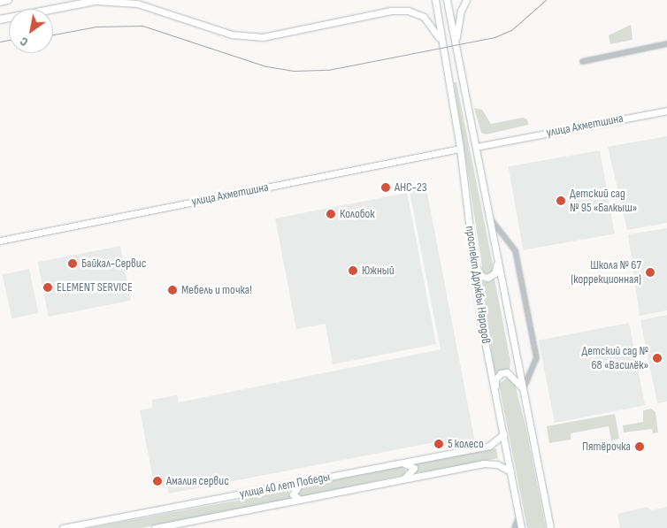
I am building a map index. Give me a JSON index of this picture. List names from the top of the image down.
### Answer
{
  "streets": {
    "main road": ["улица Ахметшина", "проспект Дружбы Народов", "улица 40 лет Победы"]
  },
  "crossings": [
    ["улица Ахметшина", "проспект Дружбы Народов"],
    ["проспект Дружбы Народов", "улица 40 лет Победы"]
  ],
  "places": [
    "АНС-23",
    "Детский сад № 95 «Балкыш»",
    "Колобок",
    "Байкал-Сервис",
    "Южный",
    "Школа № 67 (коррекционная)",
    "ELEMENT SERVICE",
    "Мебель и точка!",
    "Детский сад № 68 «Василёк»",
    "5 колесо",
    "Пятёрочка",
    "Амалия сервис"
  ],
  "north": "bottom left"
}
